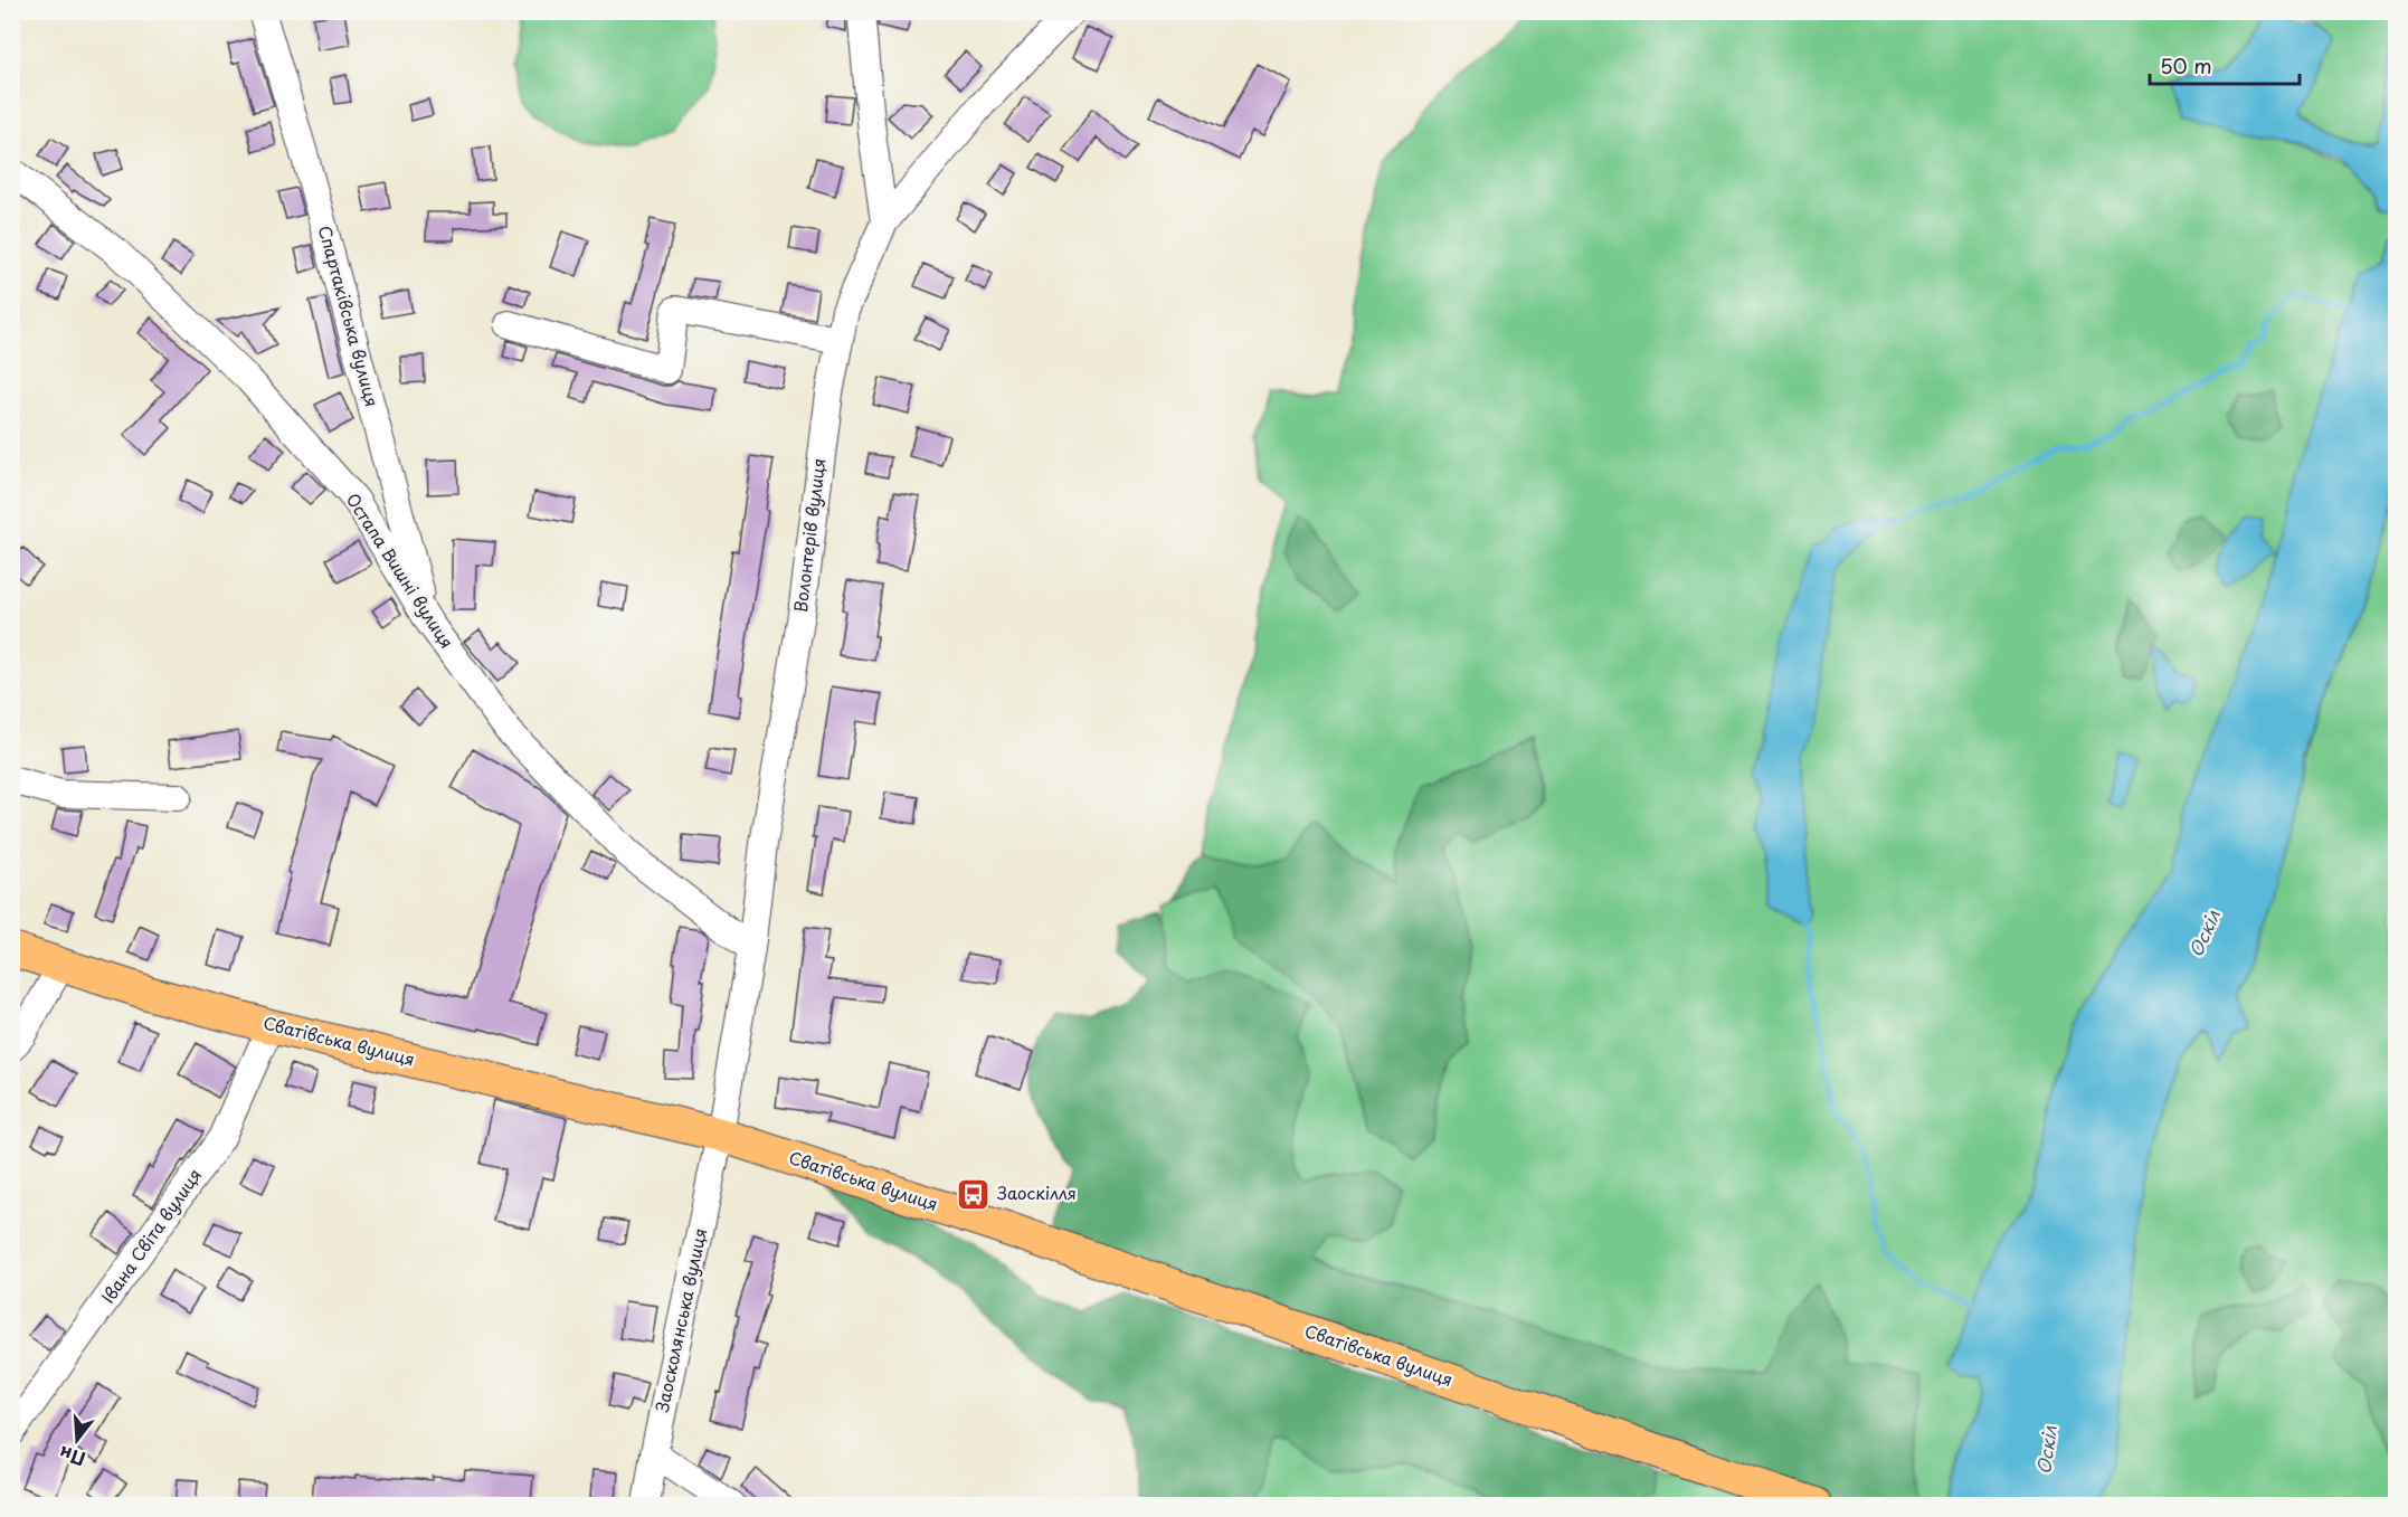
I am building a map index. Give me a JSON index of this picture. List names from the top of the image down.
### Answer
{
  "streets": {
    "main road": ["Сватівська вулиця"],
    "street": [
      "Спартаківська вулиця",
      "Волонтерів вулиця",
      "Остапа Вишні вулиця",
      "Івана Світа вулиця",
      "Заосколянська вулиця"
    ]
  },
  "crossings": [
    ["Спартаківська вулиця", "Остапа Вишні вулиця"],
    ["Волонтерів вулиця", "Остапа Вишні вулиця"],
    ["Волонтерів вулиця", "Сватівська вулиця"],
    ["Волонтерів вулиця", "Заосколянська вулиця"],
    ["Сватівська вулиця", "Івана Світа вулиця"],
    ["Сватівська вулиця", "Заосколянська вулиця"]
  ],
  "water": ["Оскіл"],
  "places": {
    "bus stop": ["Заоскілля"]
  },
  "scale_bar": "50 m",
  "north": "bottom"
}
